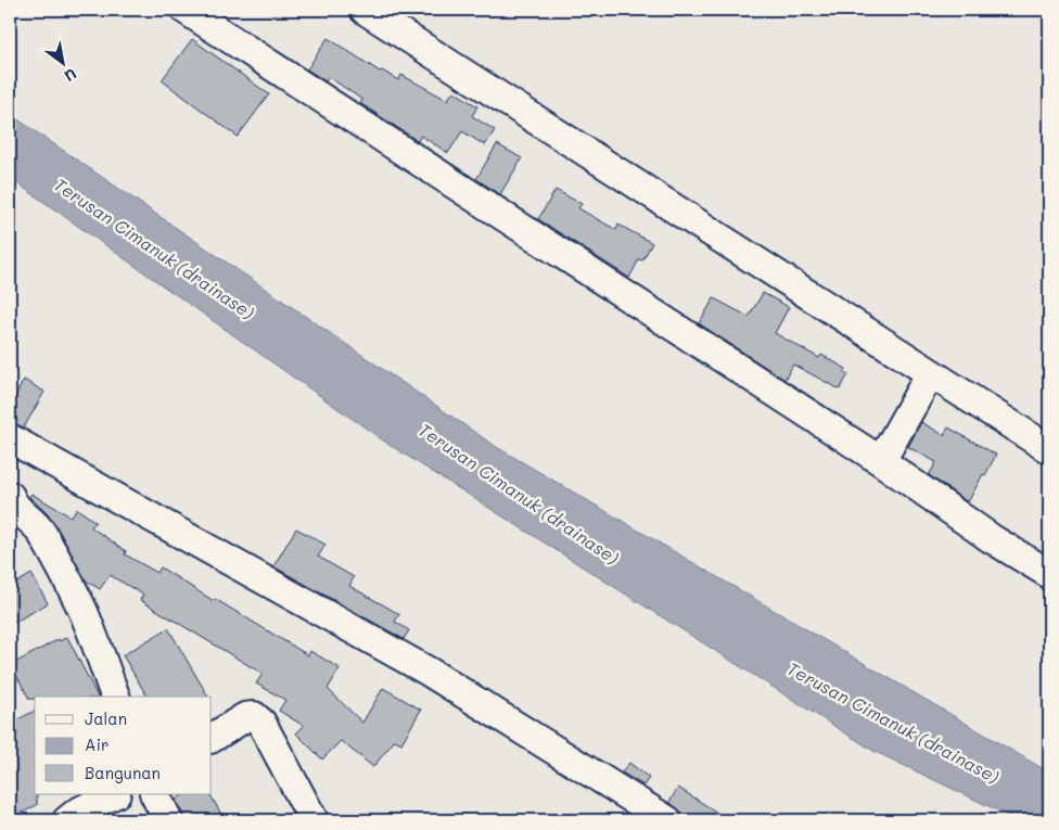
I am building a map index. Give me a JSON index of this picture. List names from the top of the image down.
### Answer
{
  "water": ["Terusan Cimanuk (drainase)"],
  "legend": ["Jalan", "Air", "Bangunan"],
  "north": "bottom right"
}
